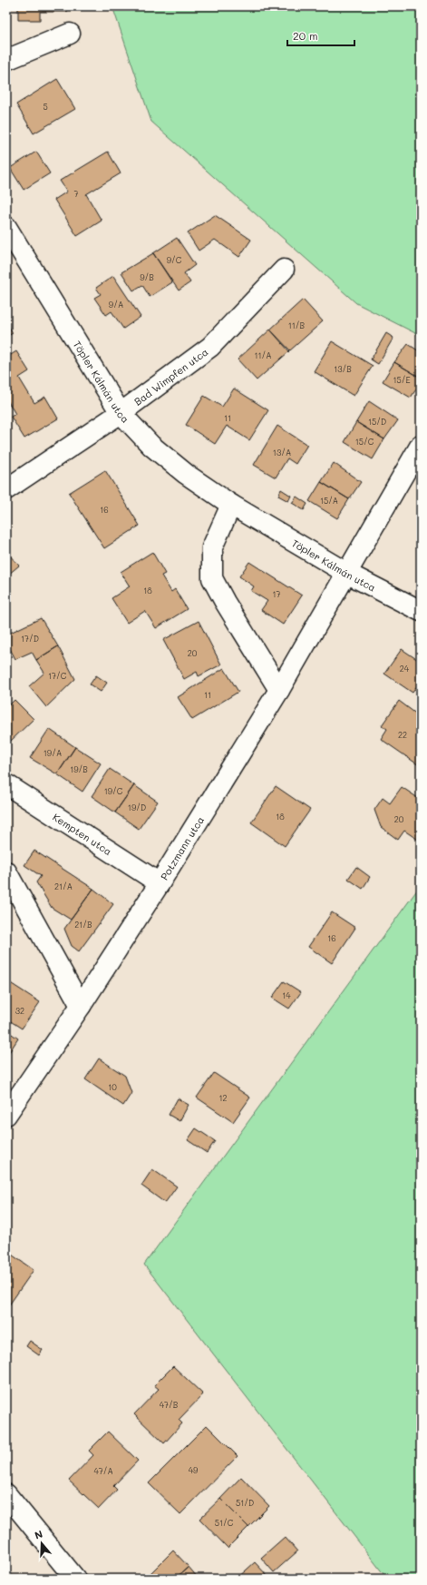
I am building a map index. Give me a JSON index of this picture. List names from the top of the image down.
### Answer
{
  "streets": {
    "street": [
      "Bad Wimpfen utca",
      "Töpler Kálmán utca",
      "Kempten utca",
      "Potzmann utca"
    ]
  },
  "crossings": [
    ["Bad Wimpfen utca", "Töpler Kálmán utca"],
    ["Töpler Kálmán utca", "Potzmann utca"],
    ["Kempten utca", "Potzmann utca"]
  ],
  "house_numbers": [
    "5",
    "7",
    "9/C",
    "9/B",
    "9/A",
    "11/B",
    "11/A",
    "13/B",
    "15/E",
    "11",
    "15/D",
    "15/C",
    "13/A",
    "15/A",
    "16",
    "18",
    "17",
    "17/D",
    "20",
    "24",
    "17/C",
    "11",
    "22",
    "19/A",
    "19/B",
    "19/C",
    "19/D",
    "18",
    "20",
    "21/A",
    "21/B",
    "16",
    "14",
    "32",
    "10",
    "12",
    "47/B",
    "49",
    "47/A",
    "51/D",
    "51/C"
  ],
  "scale_bar": "20 m",
  "north": "top"
}
